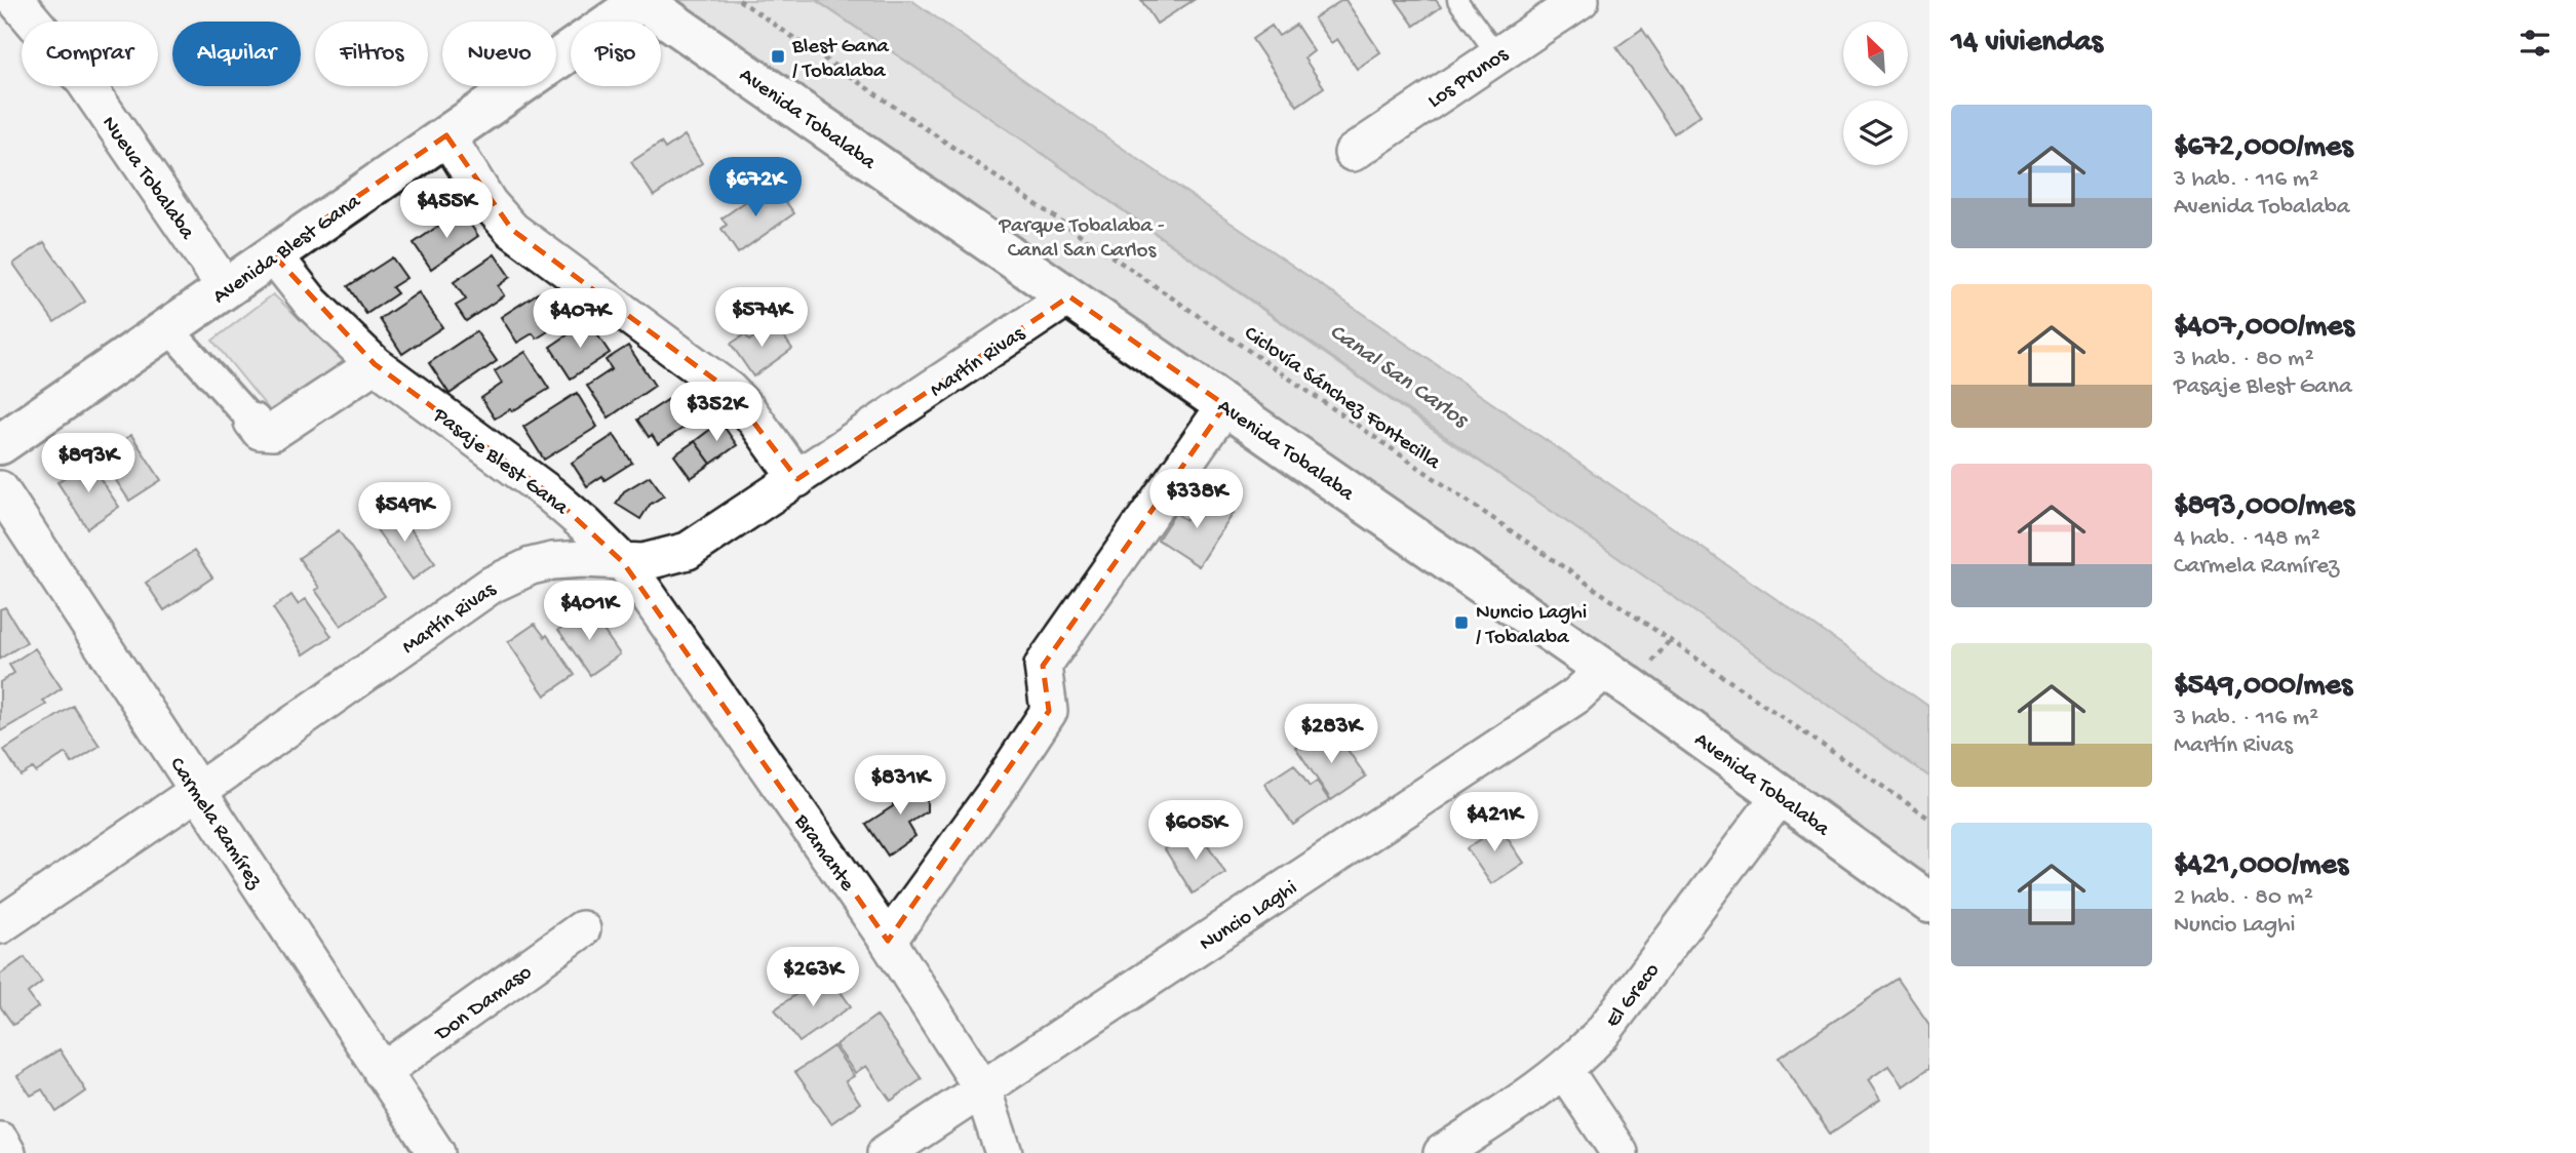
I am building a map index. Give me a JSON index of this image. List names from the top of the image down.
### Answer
{
  "streets": {
    "main road": ["Avenida Tobalaba", "Avenida Blest Gana"],
    "street": [
      "Los Prunos",
      "Nueva Tobalaba",
      "Martín Rivas",
      "Pasaje Blest Gana",
      "Carmela Ramírez",
      "Bramante",
      "Nuncio Laghi",
      "El Greco",
      "Don Damaso"
    ],
    "path": ["Ciclovía Sánchez Fontecilla"]
  },
  "crossings": [
    ["Avenida Tobalaba", "Avenida Blest Gana"],
    ["Avenida Tobalaba", "Martín Rivas"],
    ["Avenida Tobalaba", "Nuncio Laghi"],
    ["Avenida Tobalaba", "El Greco"],
    ["Nueva Tobalaba", "Avenida Blest Gana"],
    ["Avenida Blest Gana", "Pasaje Blest Gana"],
    ["Martín Rivas", "Pasaje Blest Gana"],
    ["Martín Rivas", "Carmela Ramírez"],
    ["Martín Rivas", "Bramante"],
    ["Pasaje Blest Gana", "Bramante"],
    ["Carmela Ramírez", "Don Damaso"],
    ["Bramante", "Nuncio Laghi"]
  ],
  "water": ["Canal San Carlos"],
  "parks": ["Parque Tobalaba - Canal San Carlos"],
  "places": {
    "transit": ["Blest Gana / Tobalaba", "Nuncio Laghi / Tobalaba"]
  },
  "north": "top left",
  "page": {
    "heading": "14 viviendas",
    "chip": [
      "Comprar",
      "Alquilar",
      "Filtros",
      "Nuevo",
      "Piso"
    ],
    "list": [
      {
        "name": "$672,000/mes",
        "note": "3 hab. · 116 m² · Avenida Tobalaba"
      },
      {
        "name": "$407,000/mes",
        "note": "3 hab. · 80 m² · Pasaje Blest Gana"
      },
      {
        "name": "$893,000/mes",
        "note": "4 hab. · 148 m² · Carmela Ramírez"
      },
      {
        "name": "$549,000/mes",
        "note": "3 hab. · 116 m² · Martín Rivas"
      },
      {
        "name": "$421,000/mes",
        "note": "2 hab. · 80 m² · Nuncio Laghi"
      }
    ],
    "price": [
      "$672K",
      "$455K",
      "$574K",
      "$407K",
      "$352K",
      "$893K",
      "$338K",
      "$549K",
      "$401K",
      "$283K",
      "$831K",
      "$421K",
      "$605K",
      "$263K"
    ]
  }
}
